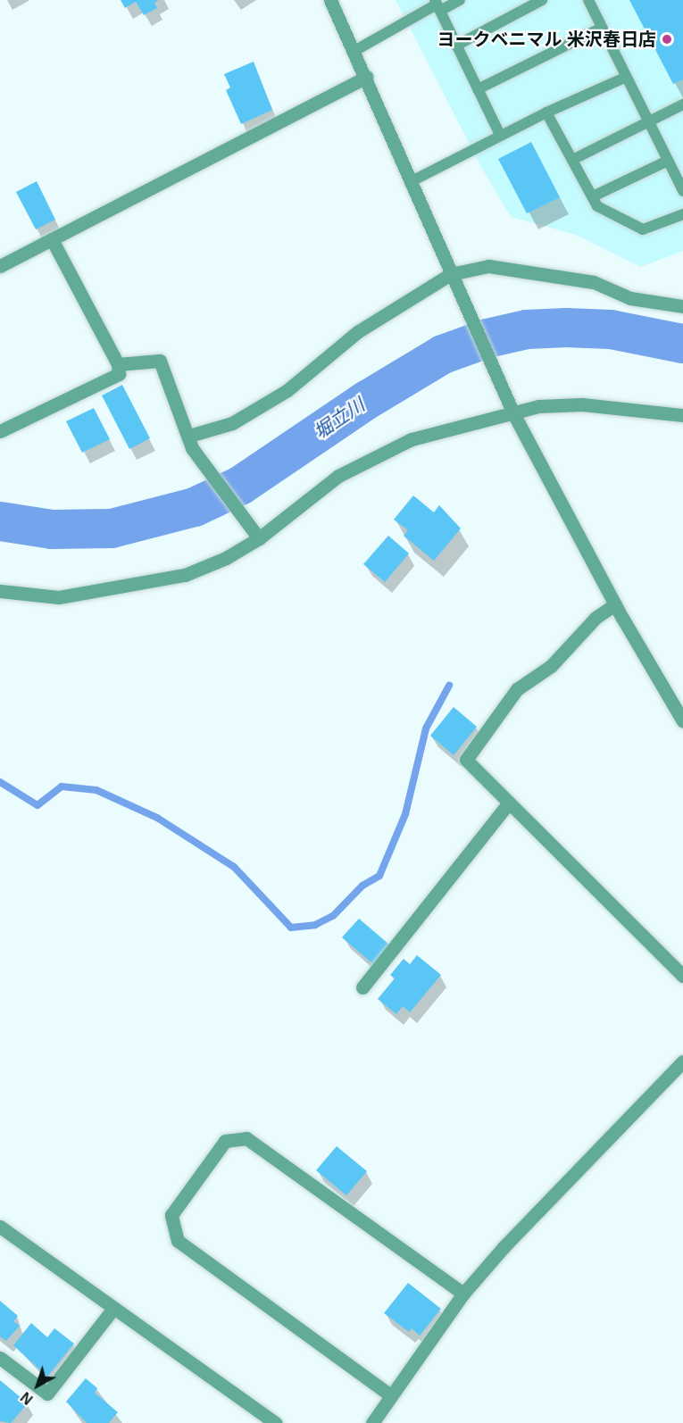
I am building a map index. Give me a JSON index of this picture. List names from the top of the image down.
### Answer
{
  "water": ["堀立川"],
  "places": ["ヨークベニマル 米沢春日店"],
  "north": "bottom left"
}
